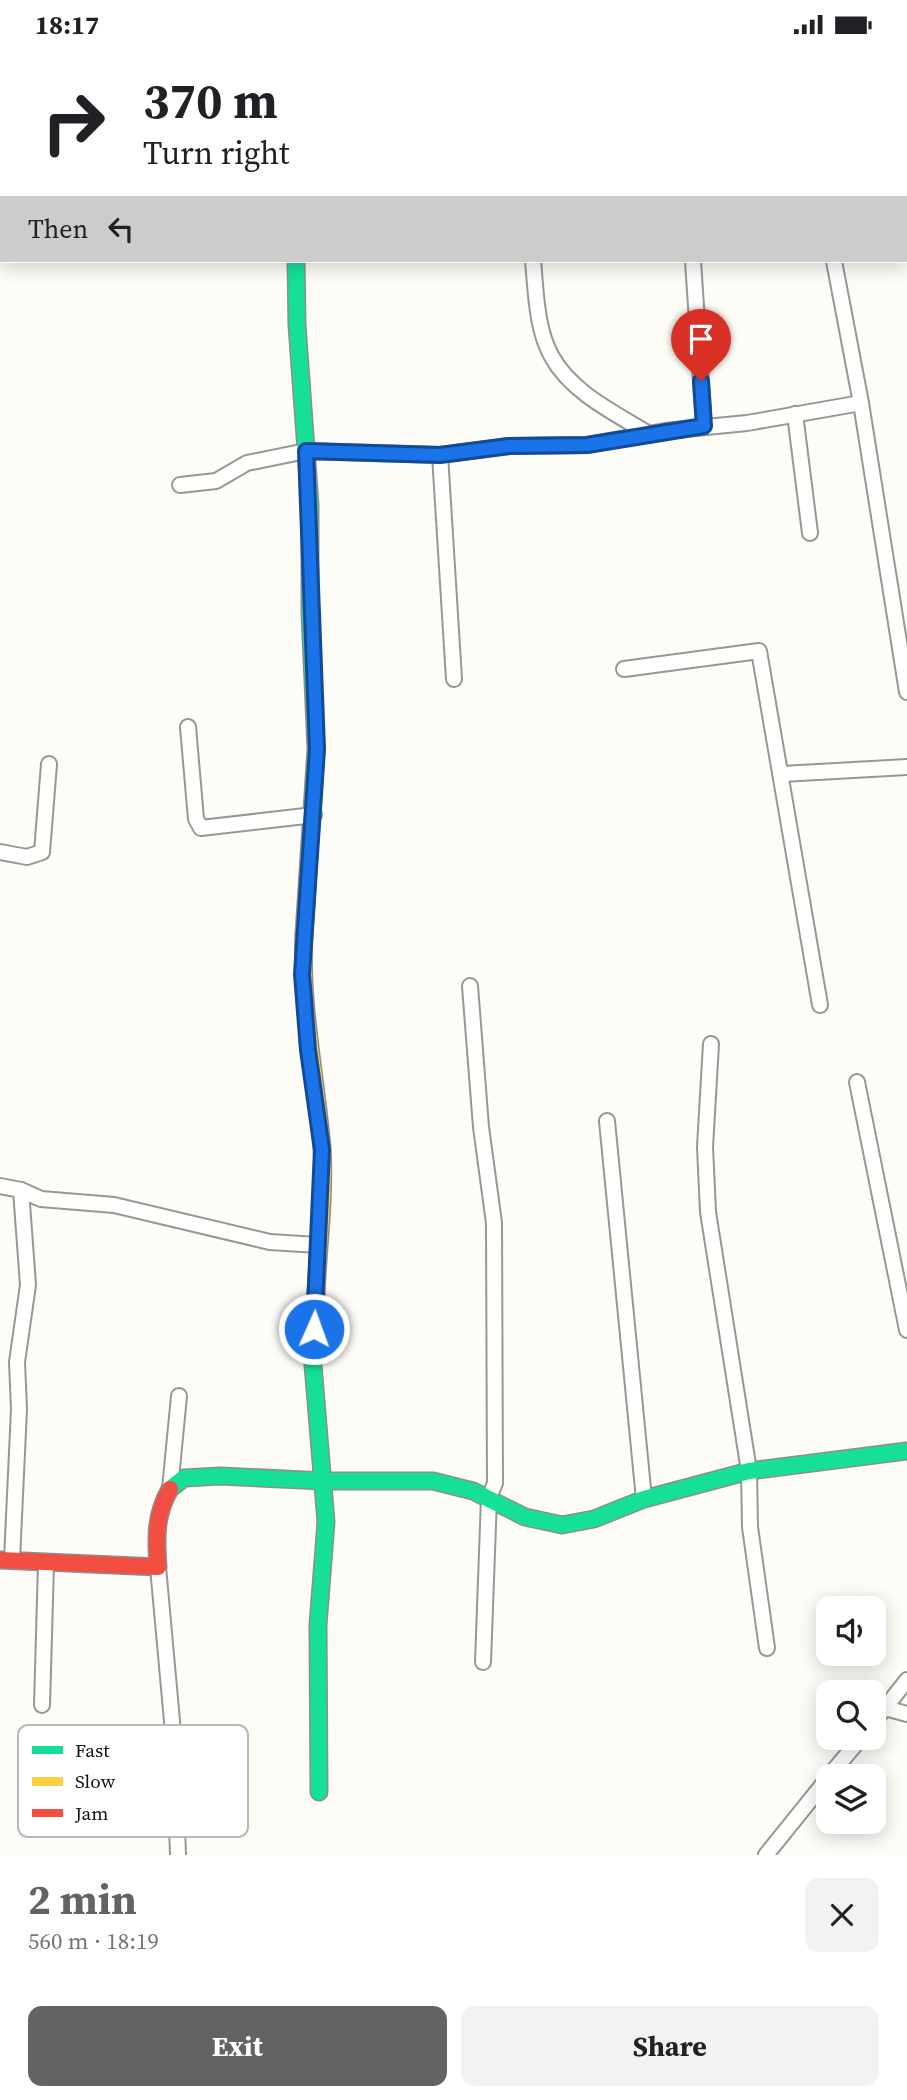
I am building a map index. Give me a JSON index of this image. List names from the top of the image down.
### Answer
{
  "legend": ["Fast", "Slow", "Jam"],
  "page": {
    "status": "18:17",
    "turn": ["370 m", "Turn right"],
    "then": "Then",
    "heading": ["2 min", "560 m · 18:19"],
    "buttons": ["Exit", "Share"]
  }
}
